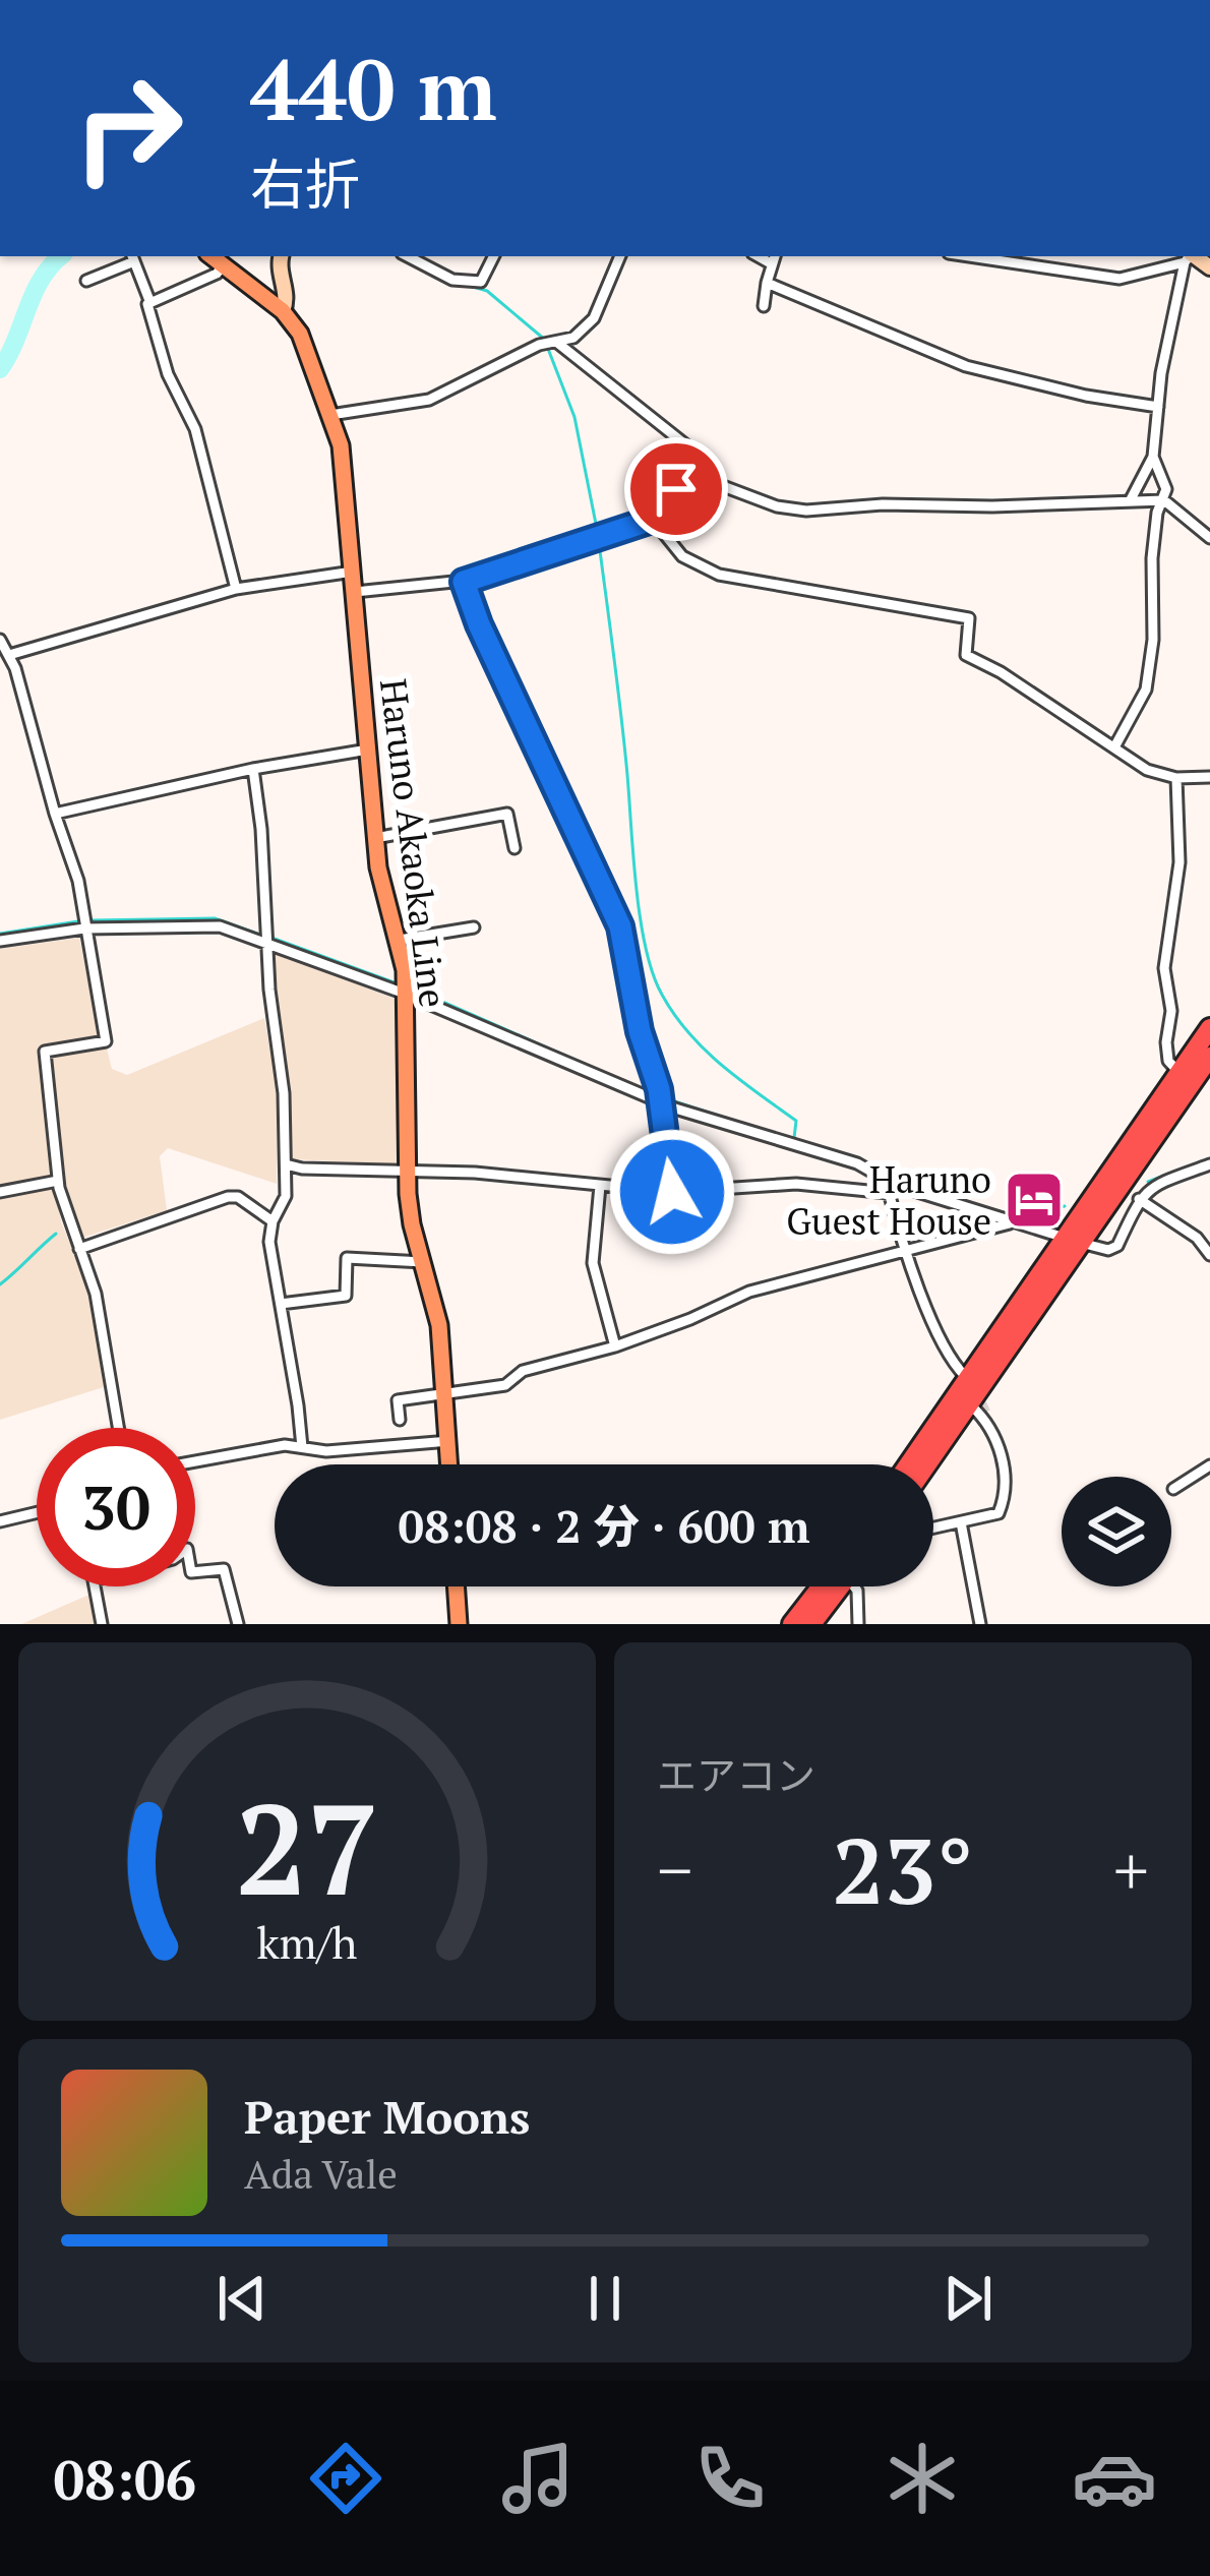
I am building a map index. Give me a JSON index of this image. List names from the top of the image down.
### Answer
{
  "streets": {
    "main road": ["Haruno Akaoka Line"]
  },
  "places": {
    "hotel": ["Haruno Guest House"]
  },
  "page": {
    "turn": ["440 m", "右折"],
    "limit": "30",
    "trip": "08:08 · 2 分 · 600 m",
    "tile": "エアコン",
    "heat": ["−", "23°", "+"],
    "song": ["Paper Moons", "Ada Vale"],
    "tabs": "08:06",
    "gauge": ["27", "km/h"]
  }
}
